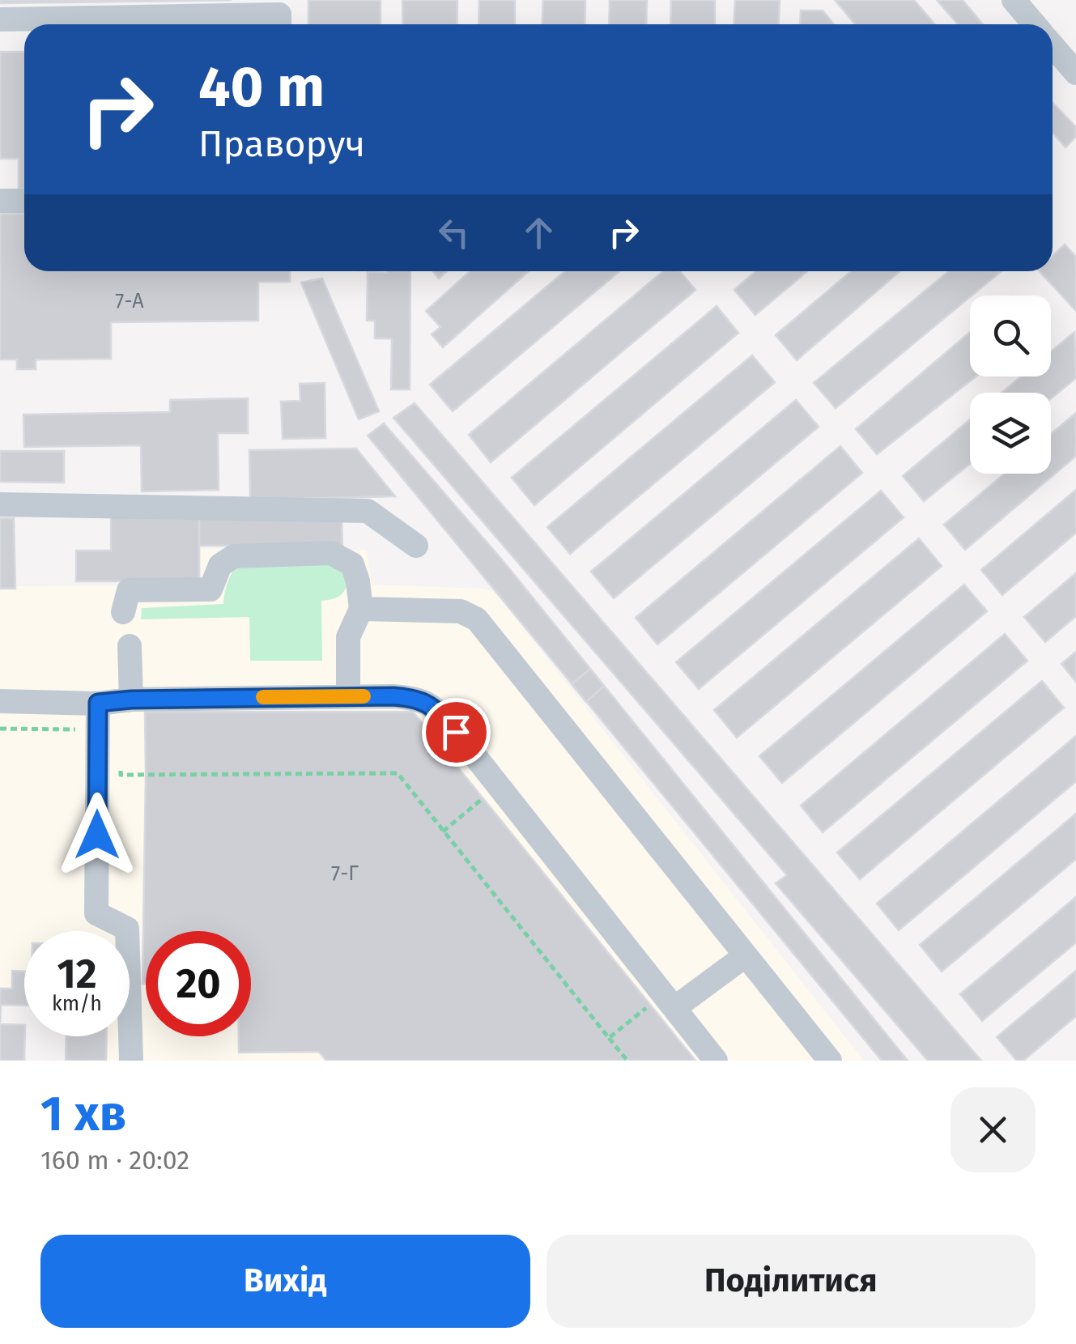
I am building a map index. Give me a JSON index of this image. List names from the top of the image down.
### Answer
{
  "house_numbers": ["7-А", "7-Г"],
  "page": {
    "turn": ["40 m", "Праворуч"],
    "speed": "12 km/h",
    "limit": "20",
    "heading": ["1 хв", "160 m · 20:02"],
    "buttons": ["Вихід", "Поділитися"]
  }
}
